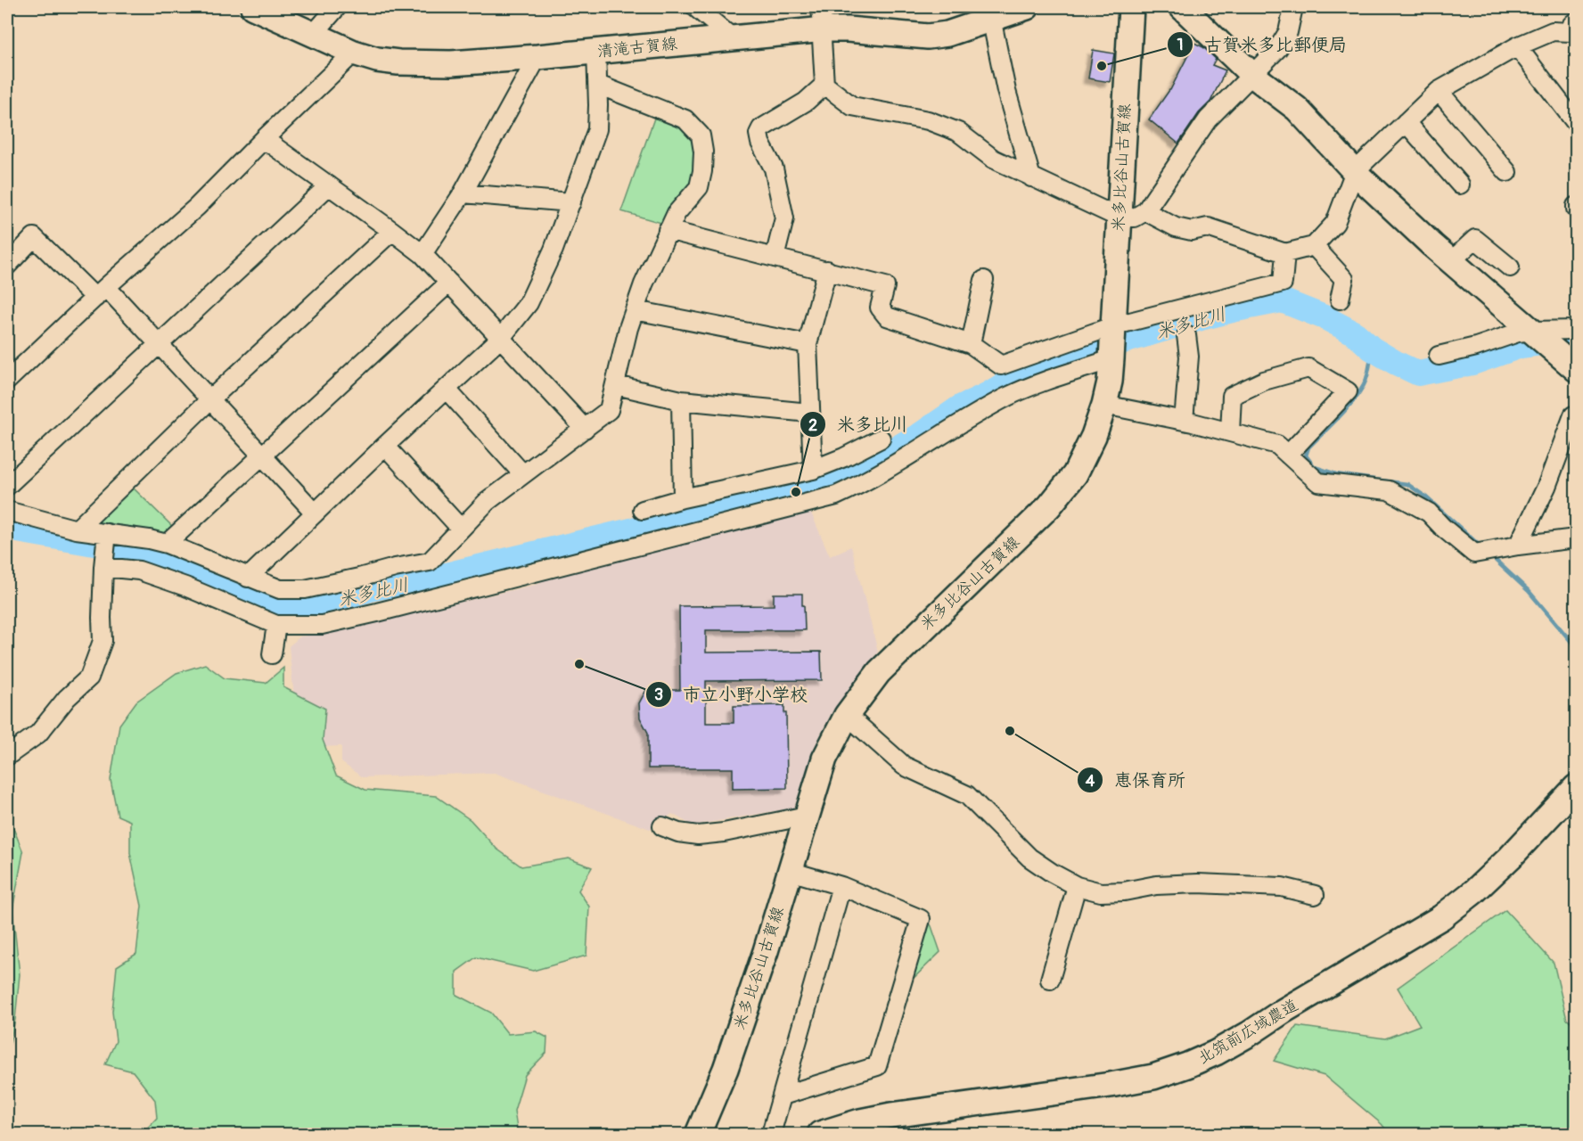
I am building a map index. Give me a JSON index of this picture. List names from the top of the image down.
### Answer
{
  "streets": {
    "main road": ["清滝古賀線", "米多比谷山古賀線", "北筑前広域農道"]
  },
  "water": ["米多比川"],
  "places": [
    "古賀米多比郵便局",
    "米多比川",
    "市立小野小学校",
    "恵保育所"
  ]
}
